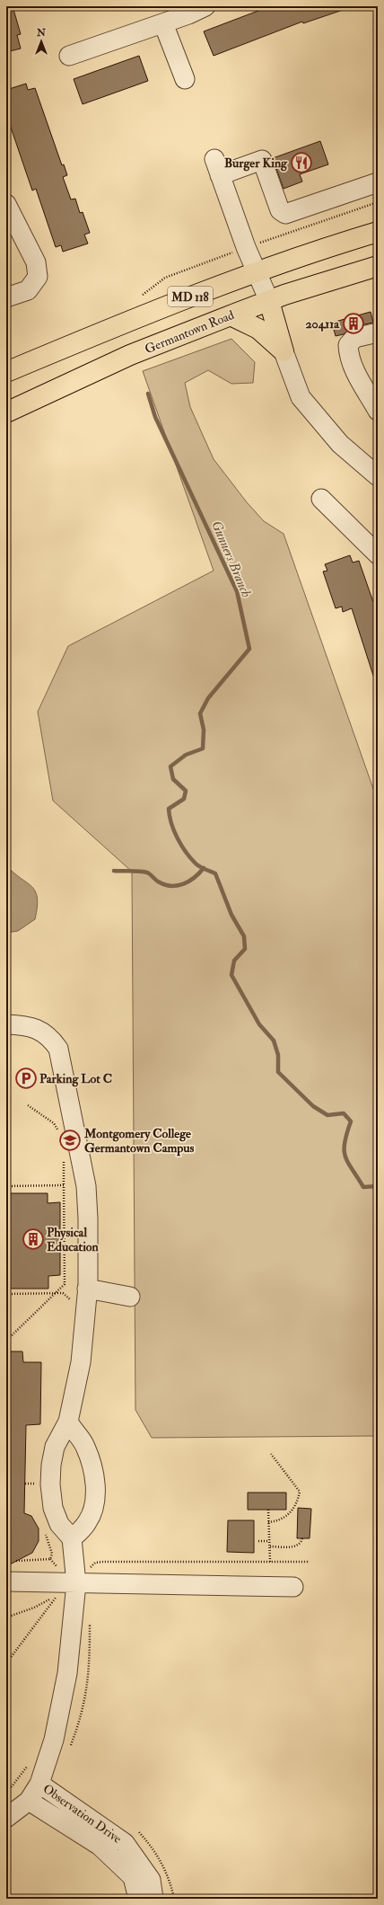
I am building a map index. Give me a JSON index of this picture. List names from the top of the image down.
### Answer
{
  "streets": {
    "main road": ["MD 118", "Germantown Road"],
    "street": ["Observation Drive"]
  },
  "water": ["Gunners Branch"],
  "places": {
    "restaurant": ["Burger King"],
    "building": ["20411a", "Physical Education"],
    "parking": ["Parking Lot C"],
    "school or university": ["Montgomery College Germantown Campus"]
  },
  "north": "top"
}
